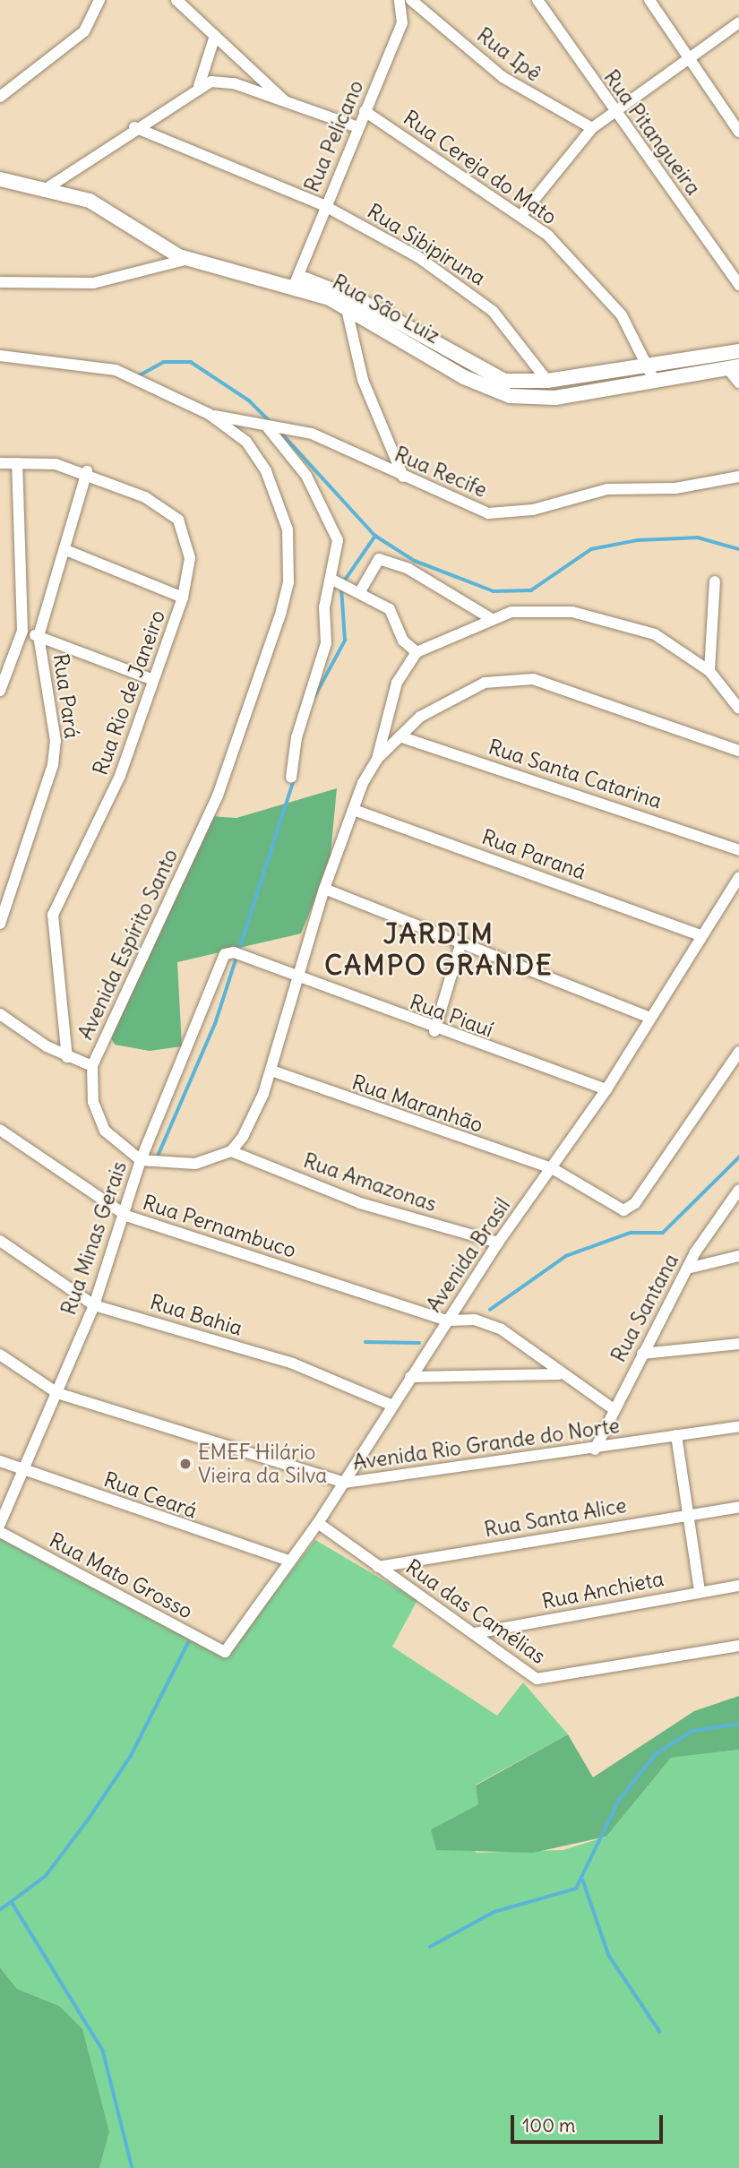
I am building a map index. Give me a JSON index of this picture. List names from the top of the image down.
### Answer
{
  "streets": {
    "street": [
      "Rua Ipê",
      "Rua Pitangueira",
      "Rua Pelicano",
      "Rua Cereja do Mato",
      "Rua Sibipiruna",
      "Rua São Luiz",
      "Rua Recife",
      "Rua Rio de Janeiro",
      "Rua Pará",
      "Rua Santa Catarina",
      "Rua Paraná",
      "Avenida Espírito Santo",
      "Rua Piauí",
      "Rua Maranhão",
      "Rua Amazonas",
      "Rua Pernambuco",
      "Rua Minas Gerais",
      "Avenida Brasil",
      "Rua Santana",
      "Rua Bahia",
      "Avenida Rio Grande do Norte",
      "Rua Ceará",
      "Rua Santa Alice",
      "Rua Mato Grosso",
      "Rua Anchieta",
      "Rua das Camélias"
    ]
  },
  "crossings": [
    ["Rua Pelicano", "Rua Cereja do Mato"],
    ["Rua Pelicano", "Rua Sibipiruna"],
    ["Rua Pelicano", "Rua São Luiz"],
    ["Rua Cereja do Mato", "Rua São Luiz"],
    ["Rua Sibipiruna", "Rua São Luiz"],
    ["Rua Recife", "Avenida Espírito Santo"],
    ["Rua Rio de Janeiro", "Rua Pará"],
    ["Rua Paraná", "Avenida Brasil"],
    ["Avenida Espírito Santo", "Rua Minas Gerais"],
    ["Rua Piauí", "Rua Minas Gerais"],
    ["Rua Piauí", "Avenida Brasil"],
    ["Rua Maranhão", "Avenida Brasil"],
    ["Rua Amazonas", "Avenida Brasil"],
    ["Rua Pernambuco", "Rua Minas Gerais"],
    ["Rua Pernambuco", "Avenida Brasil"],
    ["Rua Pernambuco", "Rua Santana"],
    ["Rua Minas Gerais", "Rua Bahia"],
    ["Rua Minas Gerais", "Avenida Rio Grande do Norte"],
    ["Rua Minas Gerais", "Rua Ceará"],
    ["Avenida Brasil", "Rua Bahia"],
    ["Avenida Brasil", "Avenida Rio Grande do Norte"],
    ["Avenida Brasil", "Rua Ceará"],
    ["Avenida Brasil", "Rua Mato Grosso"],
    ["Avenida Brasil", "Rua das Camélias"],
    ["Rua Santana", "Avenida Rio Grande do Norte"],
    ["Rua Santa Alice", "Rua das Camélias"],
    ["Rua Anchieta", "Rua das Camélias"]
  ],
  "districts": ["JARDIM CAMPO GRANDE"],
  "places": ["EMEF Hilário Vieira da Silva"],
  "scale_bar": "100 m"
}
